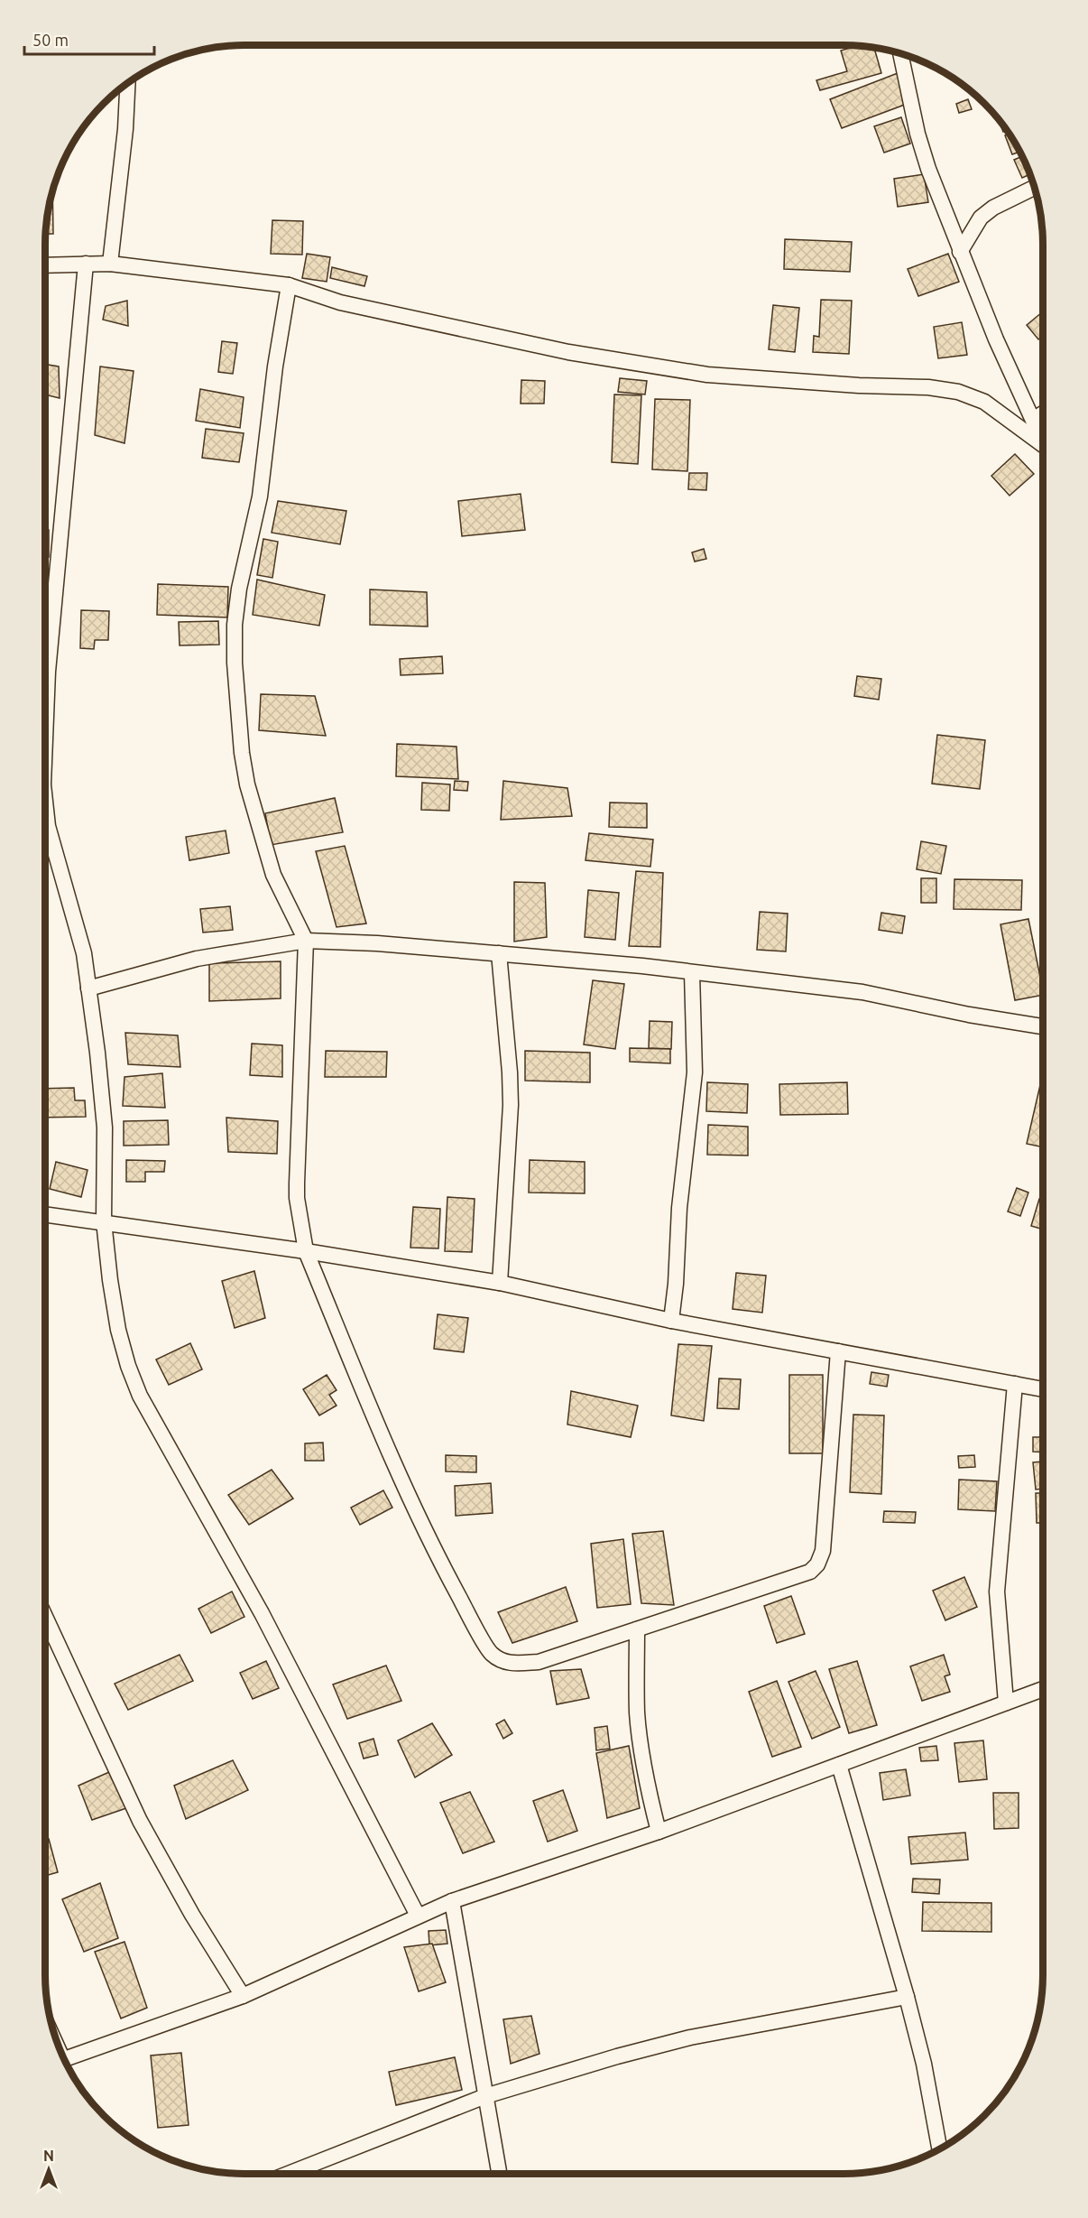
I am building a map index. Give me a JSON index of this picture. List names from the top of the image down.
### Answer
{
  "scale_bar": "50 m",
  "north": "top"
}
